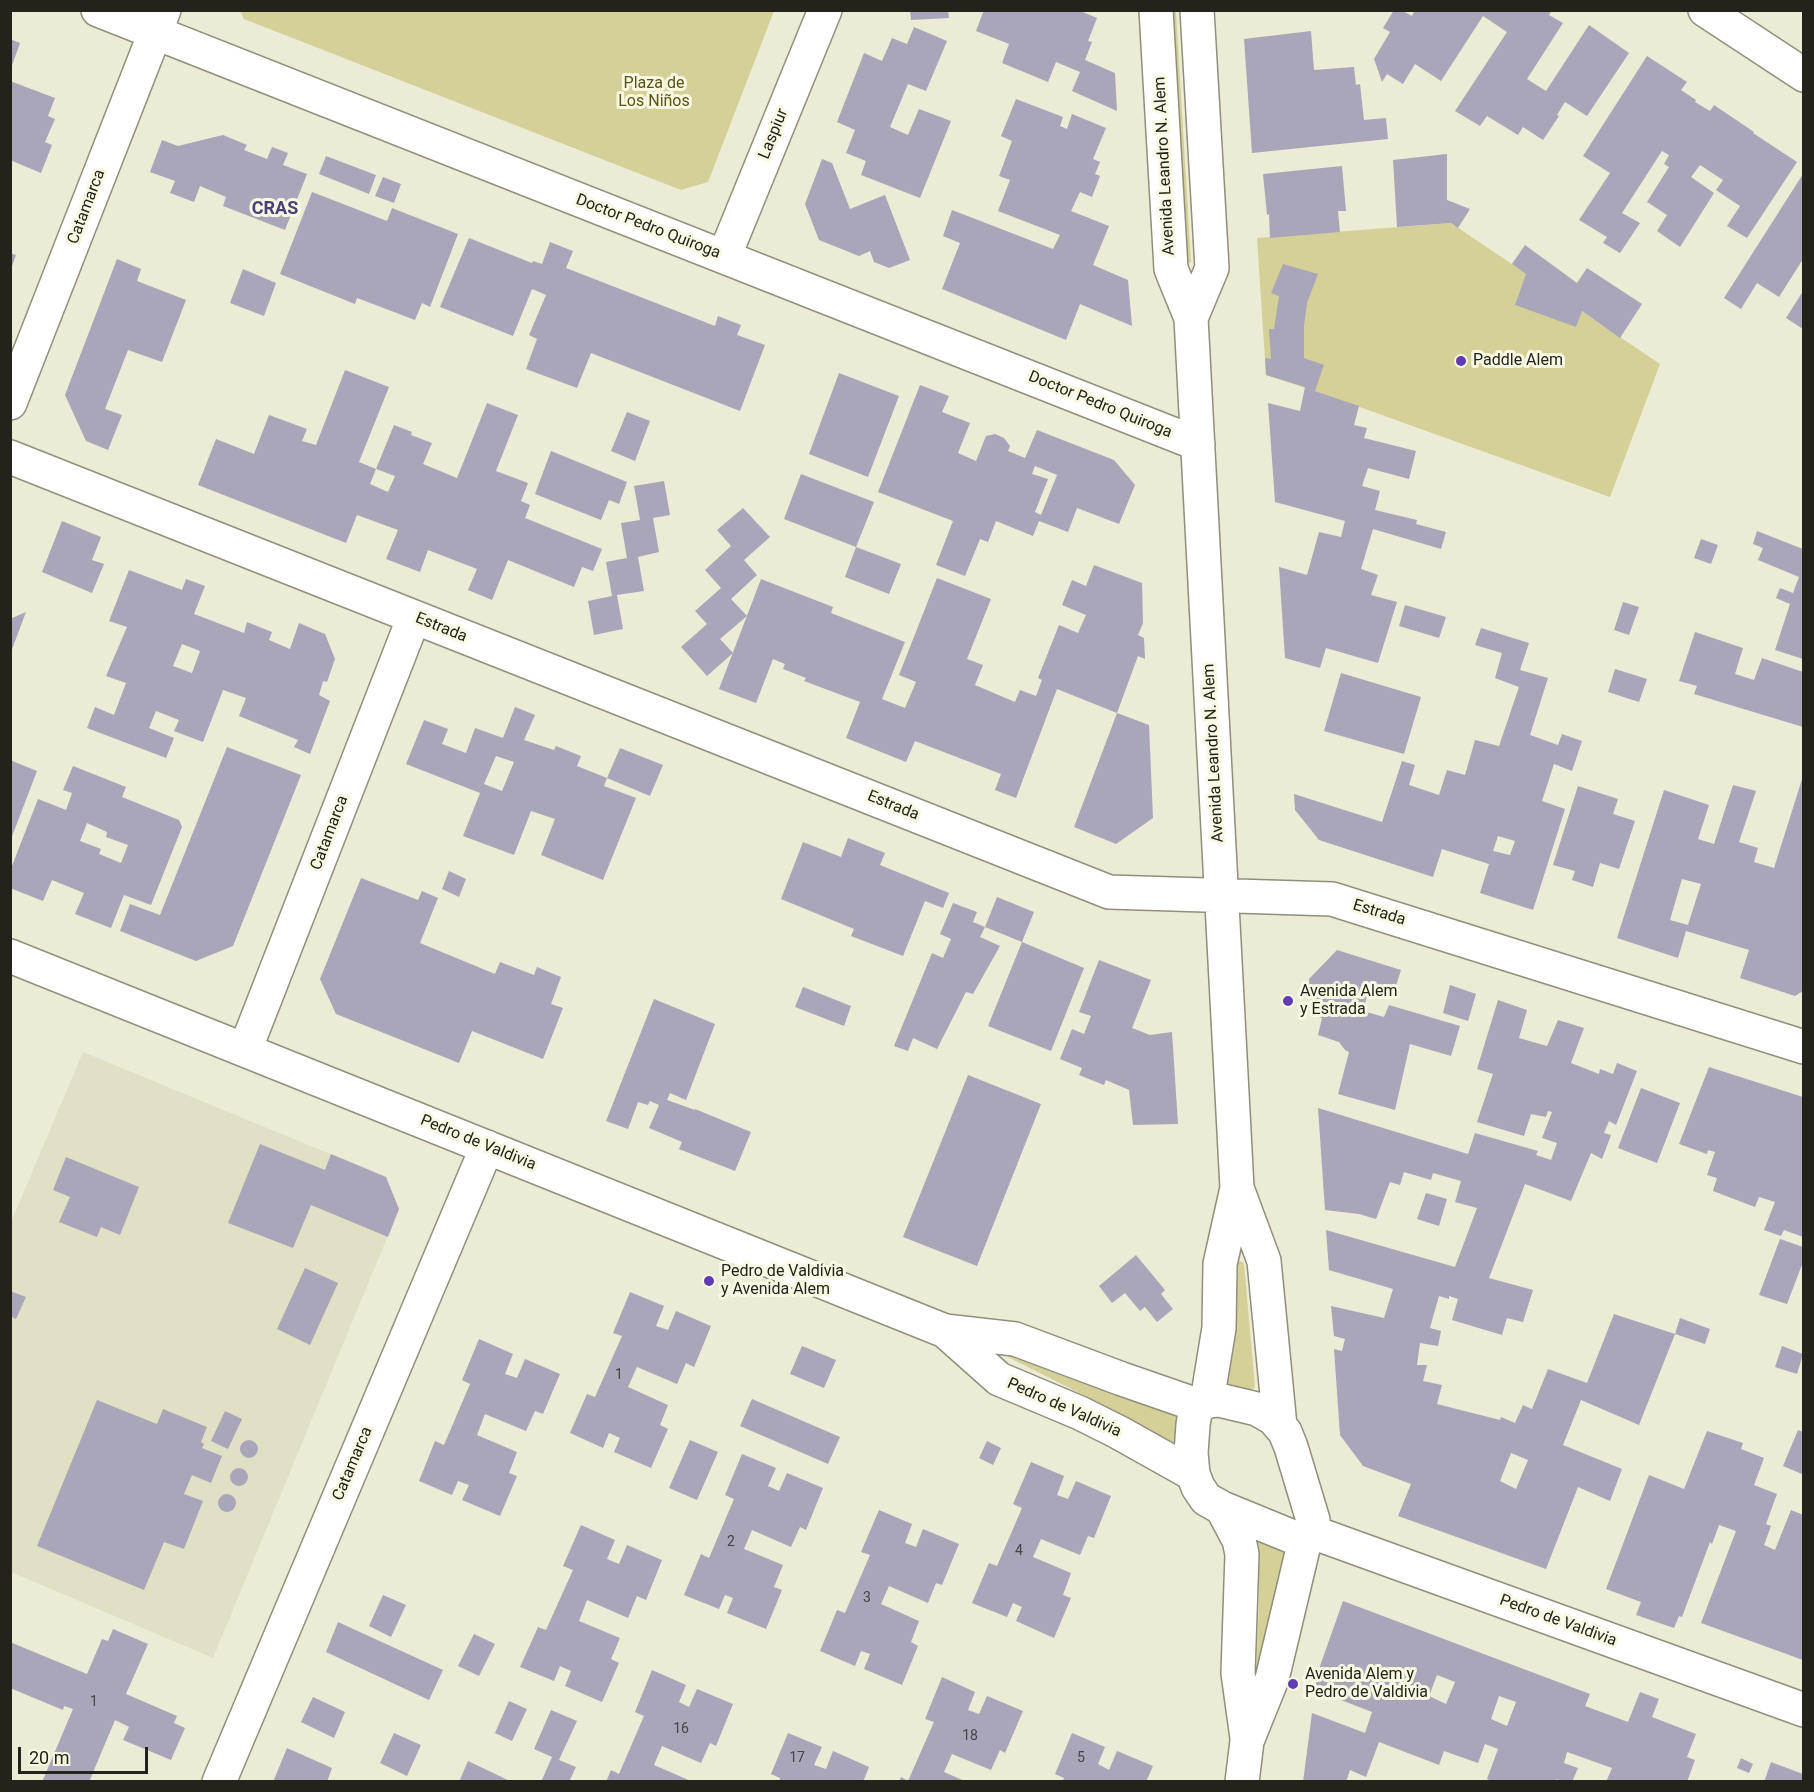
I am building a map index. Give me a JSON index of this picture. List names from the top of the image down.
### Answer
{
  "streets": {
    "street": [
      "Laspiur",
      "Avenida Leandro N. Alem",
      "Catamarca",
      "Doctor Pedro Quiroga",
      "Estrada",
      "Pedro de Valdivia"
    ]
  },
  "crossings": [
    ["Laspiur", "Doctor Pedro Quiroga"],
    ["Avenida Leandro N. Alem", "Doctor Pedro Quiroga"],
    ["Avenida Leandro N. Alem", "Estrada"],
    ["Avenida Leandro N. Alem", "Pedro de Valdivia"],
    ["Catamarca", "Doctor Pedro Quiroga"],
    ["Catamarca", "Estrada"],
    ["Catamarca", "Pedro de Valdivia"]
  ],
  "districts": ["CRAS"],
  "parks": ["Plaza de Los Niños"],
  "places": [
    "Paddle Alem",
    "Avenida Alem y Estrada",
    "Pedro de Valdivia y Avenida Alem",
    "Avenida Alem y Pedro de Valdivia"
  ],
  "house_numbers": [
    "1",
    "2",
    "4",
    "3",
    "1",
    "16",
    "18",
    "17",
    "5"
  ],
  "scale_bar": "20 m"
}
